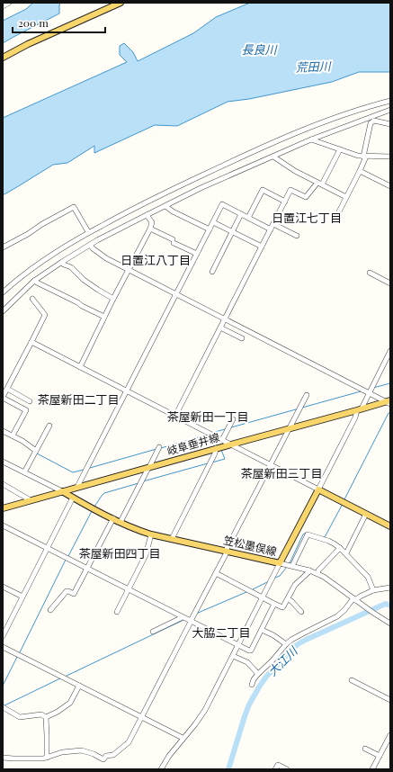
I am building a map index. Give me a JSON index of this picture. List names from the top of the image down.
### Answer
{
  "streets": {
    "main road": ["岐阜垂井線", "笠松墨俣線"]
  },
  "crossings": [
    ["岐阜垂井線", "笠松墨俣線"]
  ],
  "districts": [
    "日置江七丁目",
    "日置江八丁目",
    "茶屋新田二丁目",
    "茶屋新田一丁目",
    "茶屋新田三丁目",
    "茶屋新田四丁目",
    "大脇二丁目"
  ],
  "water": ["長良川", "荒田川", "大江川"],
  "scale_bar": "200 m"
}
